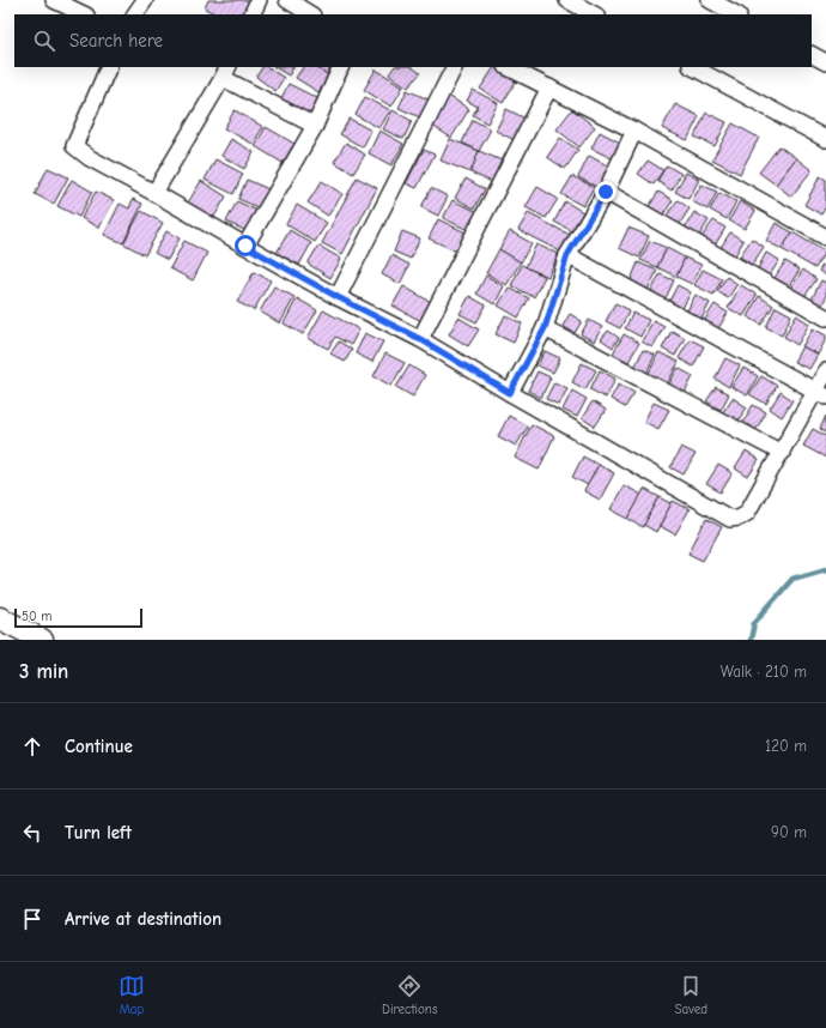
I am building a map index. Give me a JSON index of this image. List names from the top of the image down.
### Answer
{
  "scale_bar": "50 m",
  "page": {
    "search": "Search here",
    "scale": "50 m",
    "heading": ["3 min", "Walk · 210 m"],
    "list": [
      ["Continue", "120 m"],
      ["Turn left", "90 m"],
      "Arrive at destination"
    ],
    "nav": ["Map", "Directions", "Saved"]
  }
}
